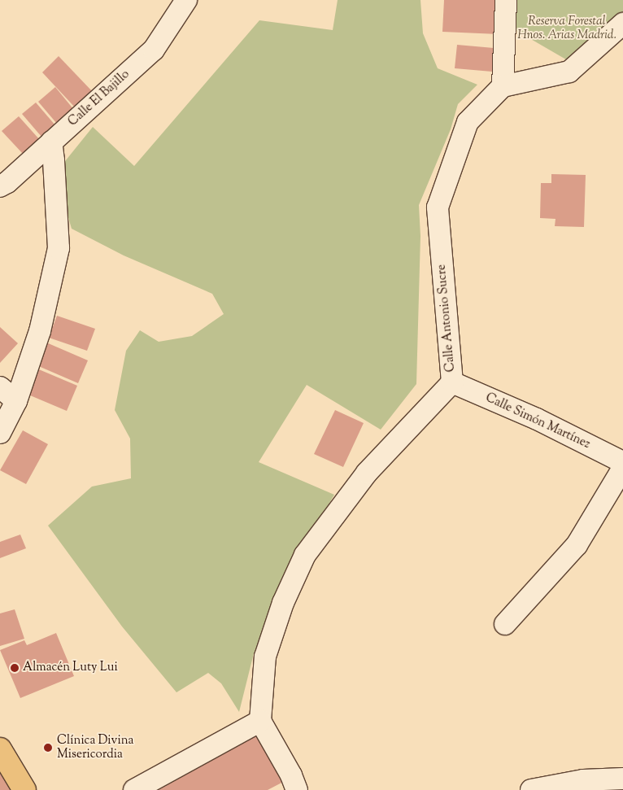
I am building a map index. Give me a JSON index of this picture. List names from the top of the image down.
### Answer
{
  "streets": {
    "street": ["Calle El Bajillo", "Calle Antonio Sucre", "Calle Simón Martínez"]
  },
  "crossings": [
    ["Calle Antonio Sucre", "Calle Simón Martínez"]
  ],
  "parks": ["Reserva Forestal Hnos. Arias Madrid."],
  "places": ["Almacén Luty Lui", "Clínica Divina Misericordia"]
}
